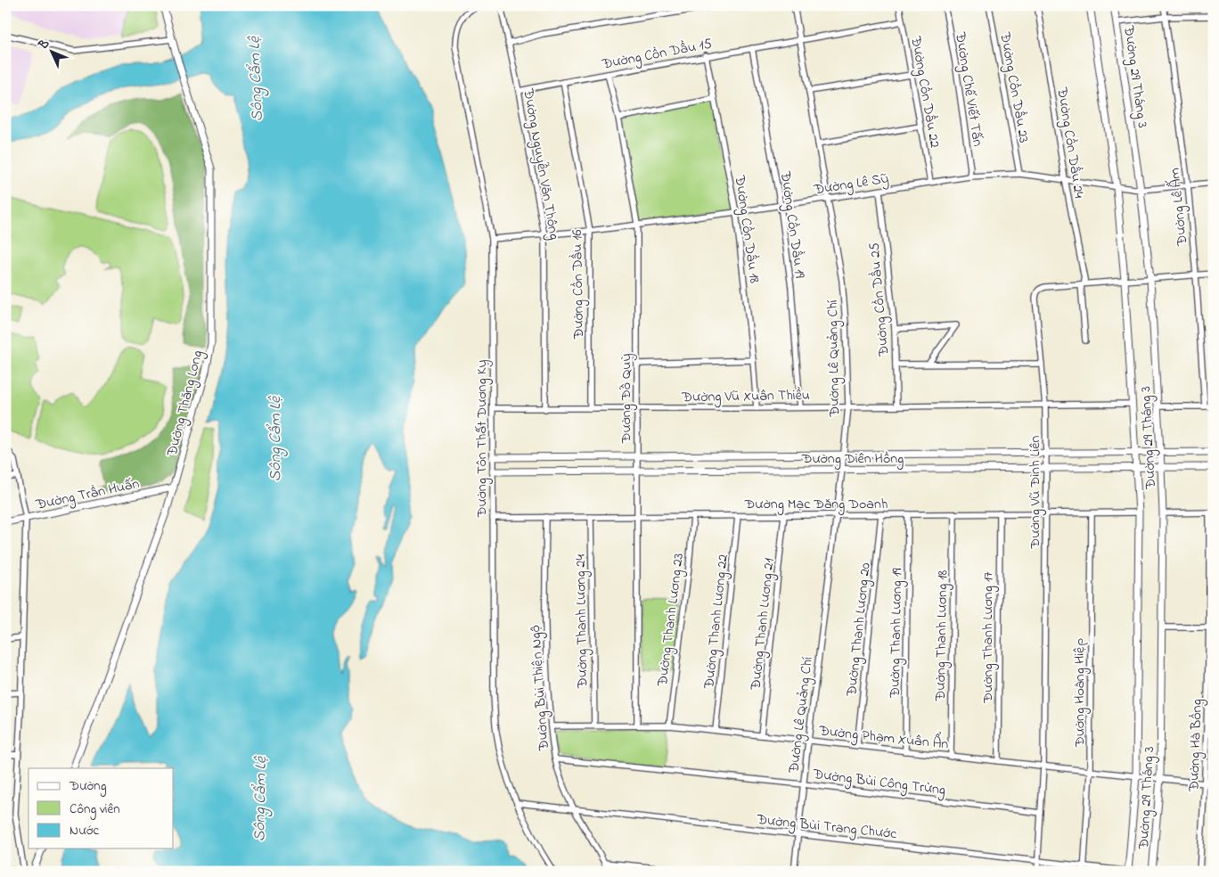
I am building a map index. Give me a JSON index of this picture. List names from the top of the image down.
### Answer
{
  "streets": {
    "street": [
      "Đường Cồn Dầu 15",
      "Đường 29 Tháng 3",
      "Đường Cồn Dầu 23",
      "Đường Chế Viết Tấn",
      "Đường Cồn Dầu 22",
      "Đường Cồn Dầu 24",
      "Đường Nguyễn Văn Thông",
      "Đường Lê Sỹ",
      "Đường Lê Ấm",
      "Đường Cồn Dầu 19",
      "Đường Cồn Dầu 18",
      "Đường Cồn Dầu 16",
      "Đường Cồn Dầu 25",
      "Đường Lê Quảng Chí",
      "Đường Vũ Xuân Thiều",
      "Đường Đỗ Quỳ",
      "Đường Thăng Long",
      "Đường Tôn Thất Dương Kỵ",
      "Đường Diên Hồng",
      "Đường Vũ Đình Liên",
      "Đường Trần Huấn",
      "Đường Mạc Đăng Doanh",
      "Đường Thanh Lương 23",
      "Đường Thanh Lương 24",
      "Đường Thanh Lương 22",
      "Đường Thanh Lương 21",
      "Đường Thanh Lương 20",
      "Đường Thanh Lương 19",
      "Đường Thanh Lương 18",
      "Đường Thanh Lương 17",
      "Đường Bùi Thiện Ngộ",
      "Đường Hoàng Hiệp",
      "Đường Phạm Xuân Ẩn",
      "Đường Hà Bồng",
      "Đường Bùi Công Trừng",
      "Đường Bùi Trang Chước"
    ]
  },
  "crossings": [
    ["Đường Cồn Dầu 15", "Đường Cồn Dầu 22"],
    ["Đường Cồn Dầu 15", "Đường Nguyễn Văn Thông"],
    ["Đường Cồn Dầu 15", "Đường Cồn Dầu 19"],
    ["Đường Cồn Dầu 15", "Đường Cồn Dầu 18"],
    ["Đường Cồn Dầu 15", "Đường Cồn Dầu 16"],
    ["Đường Cồn Dầu 15", "Đường Lê Quảng Chí"],
    ["Đường Cồn Dầu 15", "Đường Đỗ Quỳ"],
    ["Đường 29 Tháng 3", "Đường Lê Sỹ"],
    ["Đường 29 Tháng 3", "Đường Vũ Xuân Thiều"],
    ["Đường 29 Tháng 3", "Đường Diên Hồng"],
    ["Đường 29 Tháng 3", "Đường Vũ Đình Liên"],
    ["Đường 29 Tháng 3", "Đường Mạc Đăng Doanh"],
    ["Đường 29 Tháng 3", "Đường Phạm Xuân Ẩn"],
    ["Đường 29 Tháng 3", "Đường Bùi Trang Chước"],
    ["Đường Cồn Dầu 23", "Đường Lê Sỹ"],
    ["Đường Chế Viết Tấn", "Đường Lê Sỹ"],
    ["Đường Cồn Dầu 22", "Đường Lê Sỹ"],
    ["Đường Cồn Dầu 24", "Đường Lê Sỹ"],
    ["Đường Cồn Dầu 24", "Đường Vũ Đình Liên"],
    ["Đường Nguyễn Văn Thông", "Đường Lê Sỹ"],
    ["Đường Nguyễn Văn Thông", "Đường Vũ Xuân Thiều"],
    ["Đường Lê Sỹ", "Đường Lê Ấm"],
    ["Đường Lê Sỹ", "Đường Cồn Dầu 19"],
    ["Đường Lê Sỹ", "Đường Cồn Dầu 18"],
    ["Đường Lê Sỹ", "Đường Cồn Dầu 16"],
    ["Đường Lê Sỹ", "Đường Cồn Dầu 25"],
    ["Đường Lê Sỹ", "Đường Lê Quảng Chí"],
    ["Đường Lê Sỹ", "Đường Đỗ Quỳ"],
    ["Đường Lê Sỹ", "Đường Tôn Thất Dương Kỵ"],
    ["Đường Lê Ấm", "Đường Vũ Đình Liên"],
    ["Đường Cồn Dầu 19", "Đường Vũ Xuân Thiều"],
    ["Đường Cồn Dầu 18", "Đường Vũ Xuân Thiều"],
    ["Đường Cồn Dầu 16", "Đường Vũ Xuân Thiều"],
    ["Đường Cồn Dầu 25", "Đường Vũ Xuân Thiều"],
    ["Đường Lê Quảng Chí", "Đường Vũ Xuân Thiều"],
    ["Đường Lê Quảng Chí", "Đường Diên Hồng"],
    ["Đường Lê Quảng Chí", "Đường Mạc Đăng Doanh"],
    ["Đường Lê Quảng Chí", "Đường Phạm Xuân Ẩn"],
    ["Đường Lê Quảng Chí", "Đường Bùi Công Trừng"],
    ["Đường Lê Quảng Chí", "Đường Bùi Trang Chước"],
    ["Đường Vũ Xuân Thiều", "Đường Đỗ Quỳ"],
    ["Đường Vũ Xuân Thiều", "Đường Tôn Thất Dương Kỵ"],
    ["Đường Vũ Xuân Thiều", "Đường Vũ Đình Liên"],
    ["Đường Đỗ Quỳ", "Đường Diên Hồng"],
    ["Đường Đỗ Quỳ", "Đường Mạc Đăng Doanh"],
    ["Đường Đỗ Quỳ", "Đường Phạm Xuân Ẩn"],
    ["Đường Thăng Long", "Đường Trần Huấn"],
    ["Đường Tôn Thất Dương Kỵ", "Đường Diên Hồng"],
    ["Đường Tôn Thất Dương Kỵ", "Đường Mạc Đăng Doanh"],
    ["Đường Tôn Thất Dương Kỵ", "Đường Bùi Trang Chước"],
    ["Đường Diên Hồng", "Đường Vũ Đình Liên"],
    ["Đường Vũ Đình Liên", "Đường Mạc Đăng Doanh"],
    ["Đường Vũ Đình Liên", "Đường Phạm Xuân Ẩn"],
    ["Đường Vũ Đình Liên", "Đường Bùi Công Trừng"],
    ["Đường Vũ Đình Liên", "Đường Bùi Trang Chước"],
    ["Đường Mạc Đăng Doanh", "Đường Thanh Lương 23"],
    ["Đường Mạc Đăng Doanh", "Đường Thanh Lương 24"],
    ["Đường Mạc Đăng Doanh", "Đường Thanh Lương 22"],
    ["Đường Mạc Đăng Doanh", "Đường Thanh Lương 21"],
    ["Đường Mạc Đăng Doanh", "Đường Thanh Lương 20"],
    ["Đường Mạc Đăng Doanh", "Đường Thanh Lương 19"],
    ["Đường Mạc Đăng Doanh", "Đường Thanh Lương 18"],
    ["Đường Mạc Đăng Doanh", "Đường Thanh Lương 17"],
    ["Đường Mạc Đăng Doanh", "Đường Bùi Thiện Ngộ"],
    ["Đường Mạc Đăng Doanh", "Đường Hoàng Hiệp"],
    ["Đường Thanh Lương 23", "Đường Phạm Xuân Ẩn"],
    ["Đường Thanh Lương 24", "Đường Phạm Xuân Ẩn"],
    ["Đường Thanh Lương 22", "Đường Phạm Xuân Ẩn"],
    ["Đường Thanh Lương 21", "Đường Phạm Xuân Ẩn"],
    ["Đường Thanh Lương 20", "Đường Phạm Xuân Ẩn"],
    ["Đường Thanh Lương 19", "Đường Phạm Xuân Ẩn"],
    ["Đường Thanh Lương 18", "Đường Phạm Xuân Ẩn"],
    ["Đường Thanh Lương 17", "Đường Phạm Xuân Ẩn"],
    ["Đường Bùi Thiện Ngộ", "Đường Phạm Xuân Ẩn"],
    ["Đường Bùi Thiện Ngộ", "Đường Bùi Công Trừng"],
    ["Đường Bùi Thiện Ngộ", "Đường Bùi Trang Chước"],
    ["Đường Hoàng Hiệp", "Đường Phạm Xuân Ẩn"],
    ["Đường Hoàng Hiệp", "Đường Bùi Trang Chước"],
    ["Đường Phạm Xuân Ẩn", "Đường Hà Bồng"]
  ],
  "water": ["Sông Cẩm Lệ"],
  "legend": ["Đường", "Công viên", "Nước"],
  "north": "top left"
}
